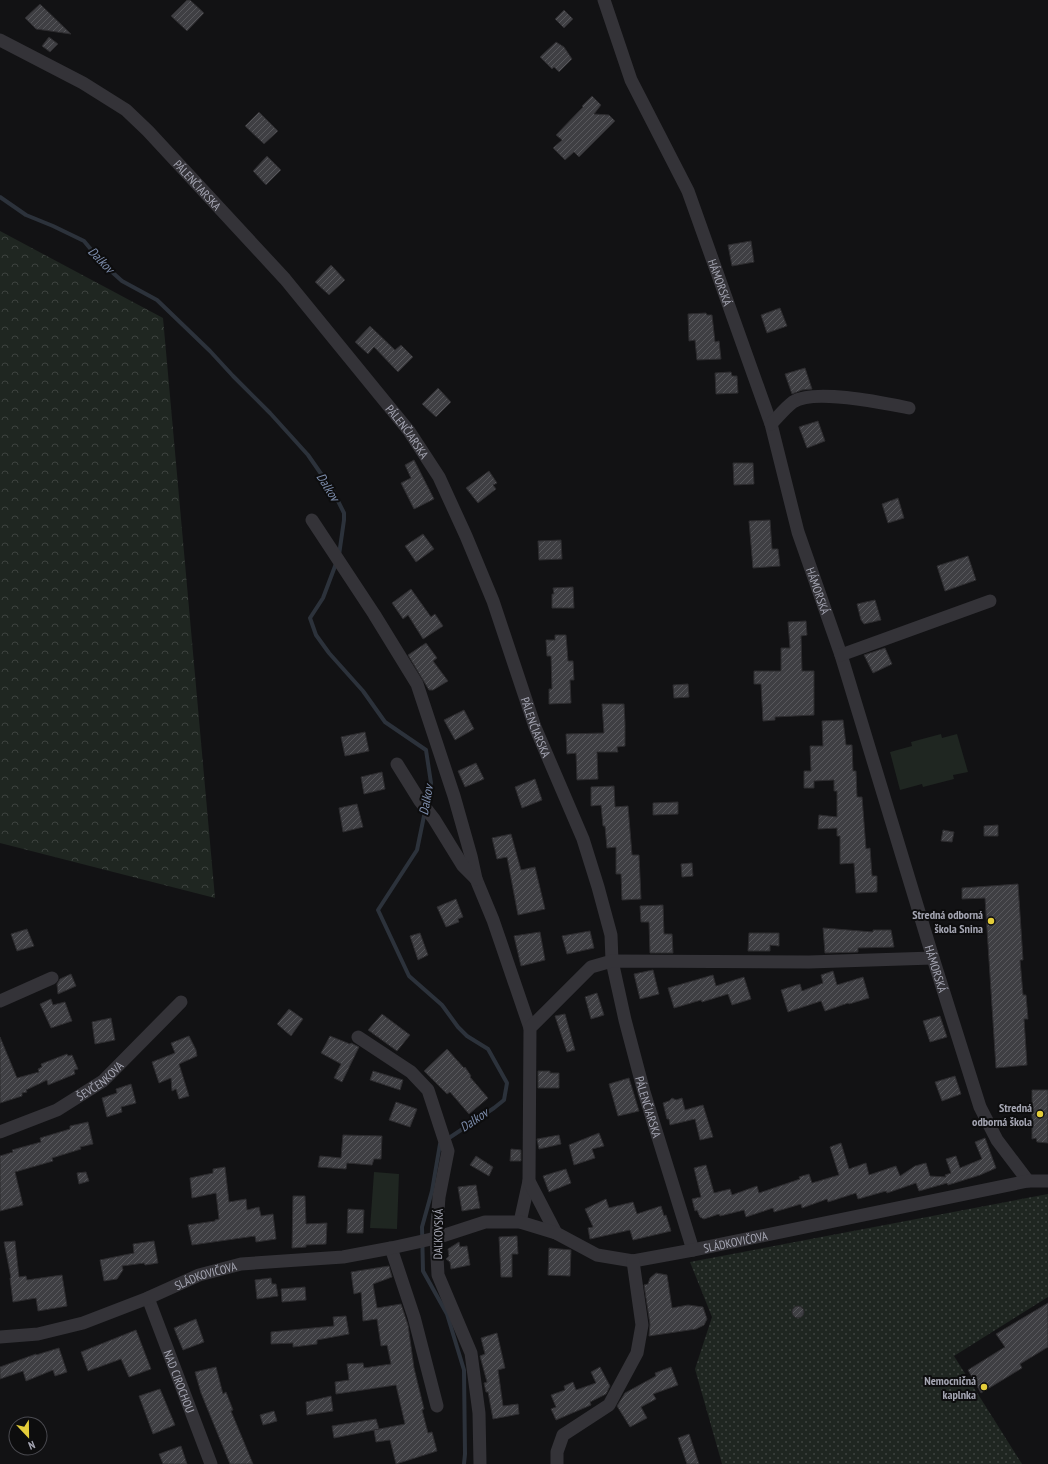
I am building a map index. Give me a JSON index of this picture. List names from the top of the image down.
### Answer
{
  "streets": {
    "street": [
      "PÁLENČIARSKA",
      "HÁMORSKÁ",
      "ŠEVČENKOVA",
      "DAĽKOVSKÁ",
      "SLÁDKOVIČOVA",
      "NAD CIROCHOU"
    ]
  },
  "crossings": [
    ["PÁLENČIARSKA", "SLÁDKOVIČOVA"],
    ["HÁMORSKÁ", "SLÁDKOVIČOVA"],
    ["DAĽKOVSKÁ", "SLÁDKOVIČOVA"],
    ["SLÁDKOVIČOVA", "NAD CIROCHOU"]
  ],
  "water": ["Dalkov"],
  "places": ["Stredná odborná škola Snina", "Stredná odborná škola", "Nemocničná kaplnka"],
  "north": "bottom"
}
